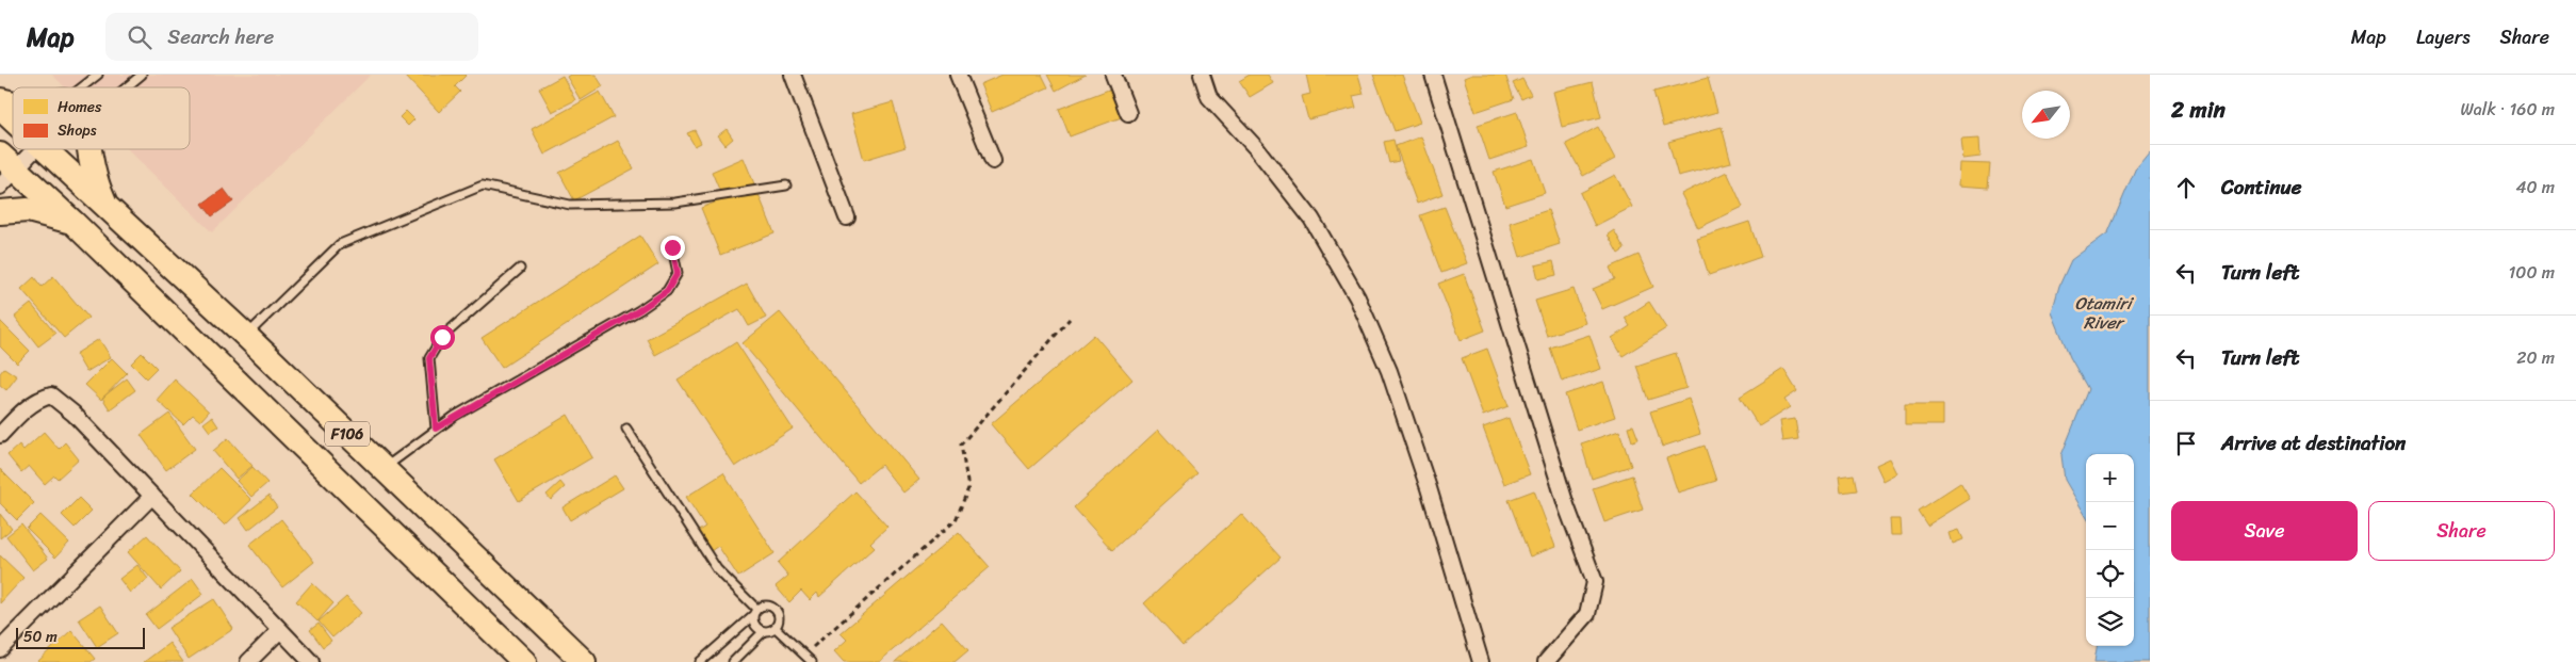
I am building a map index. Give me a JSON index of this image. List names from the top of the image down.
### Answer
{
  "streets": {
    "main road": ["F106"]
  },
  "water": ["Otamiri River"],
  "legend": ["Homes", "Shops"],
  "scale_bar": "50 m",
  "north": "bottom left",
  "page": {
    "header": "Map",
    "search": "Search here",
    "nav": ["Map", "Layers", "Share"],
    "heading": ["2 min", "Walk · 160 m"],
    "list": [
      ["Continue", "40 m"],
      ["Turn left", "100 m"],
      ["Turn left", "20 m"],
      "Arrive at destination"
    ],
    "map_buttons": ["+", "−"],
    "buttons": ["Save", "Share"],
    "scale": "50 m"
  }
}
